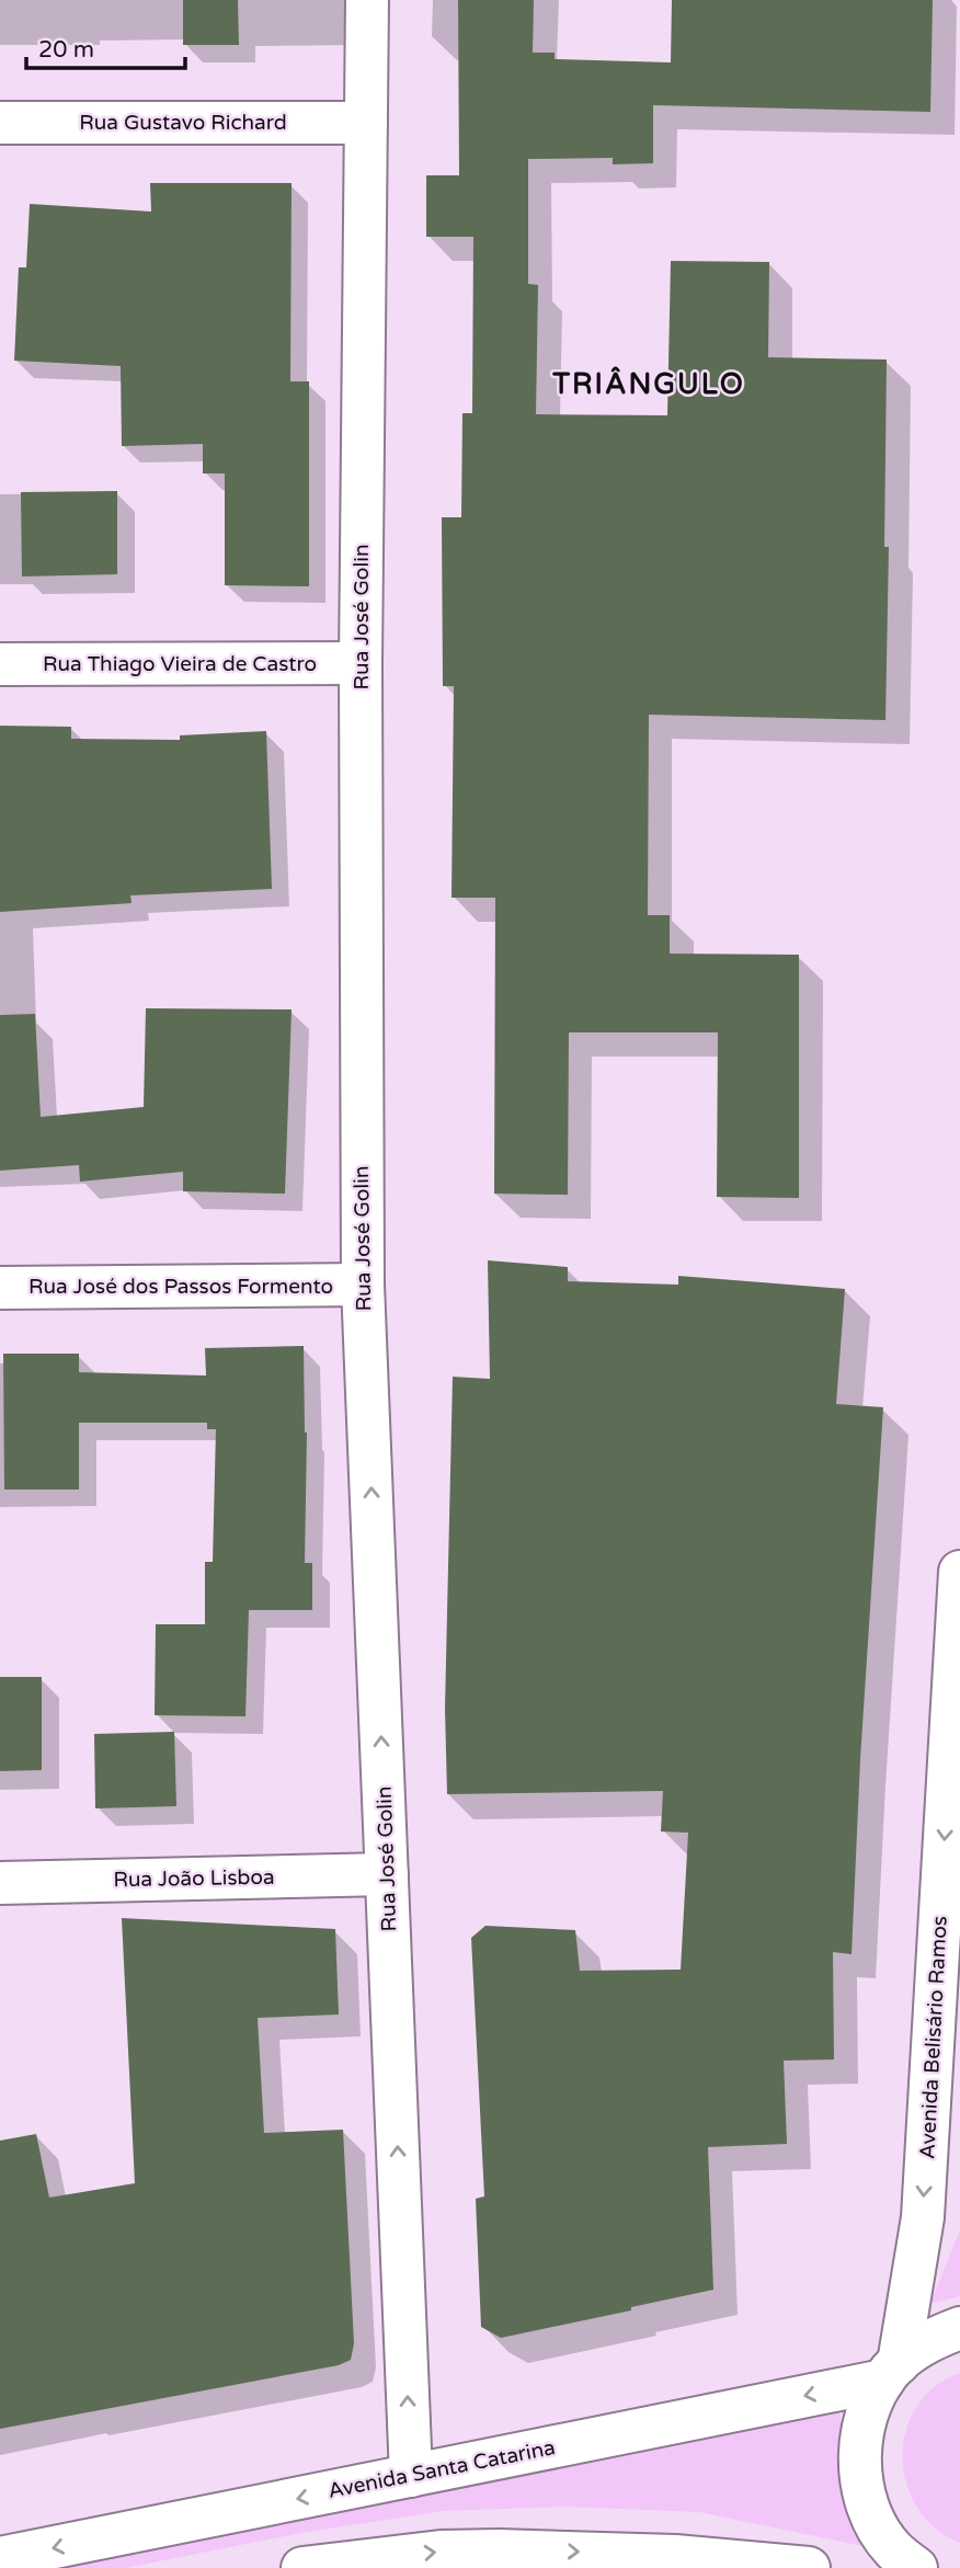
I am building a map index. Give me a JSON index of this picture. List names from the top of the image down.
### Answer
{
  "streets": {
    "street": [
      "Rua Gustavo Richard",
      "Rua José Golin",
      "Rua Thiago Vieira de Castro",
      "Rua José dos Passos Formento",
      "Rua João Lisboa",
      "Avenida Belisário Ramos",
      "Avenida Santa Catarina"
    ]
  },
  "crossings": [
    ["Rua Gustavo Richard", "Rua José Golin"],
    ["Rua José Golin", "Rua Thiago Vieira de Castro"],
    ["Rua José Golin", "Rua José dos Passos Formento"],
    ["Rua José Golin", "Rua João Lisboa"],
    ["Rua José Golin", "Avenida Santa Catarina"],
    ["Avenida Belisário Ramos", "Avenida Santa Catarina"]
  ],
  "one_way": ["Rua José Golin", "Avenida Belisário Ramos"],
  "districts": ["TRIÂNGULO"],
  "scale_bar": "20 m"
}
